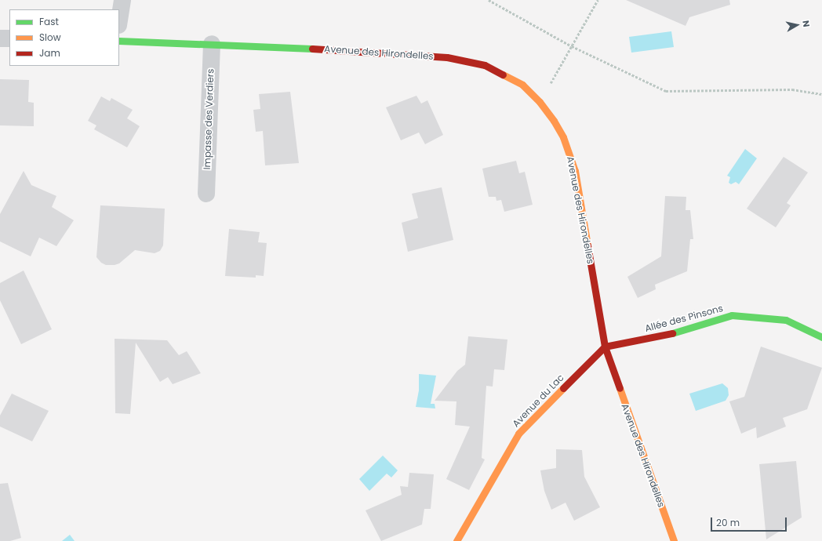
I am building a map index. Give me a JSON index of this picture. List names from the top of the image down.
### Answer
{
  "streets": {
    "street": [
      "Avenue des Hirondelles",
      "Impasse des Verdiers",
      "Allée des Pinsons",
      "Avenue du Lac"
    ]
  },
  "crossings": [
    ["Avenue des Hirondelles", "Impasse des Verdiers"],
    ["Avenue des Hirondelles", "Allée des Pinsons"],
    ["Avenue des Hirondelles", "Avenue du Lac"],
    ["Allée des Pinsons", "Avenue du Lac"]
  ],
  "legend": ["Fast", "Slow", "Jam"],
  "scale_bar": "20 m",
  "north": "right"
}
